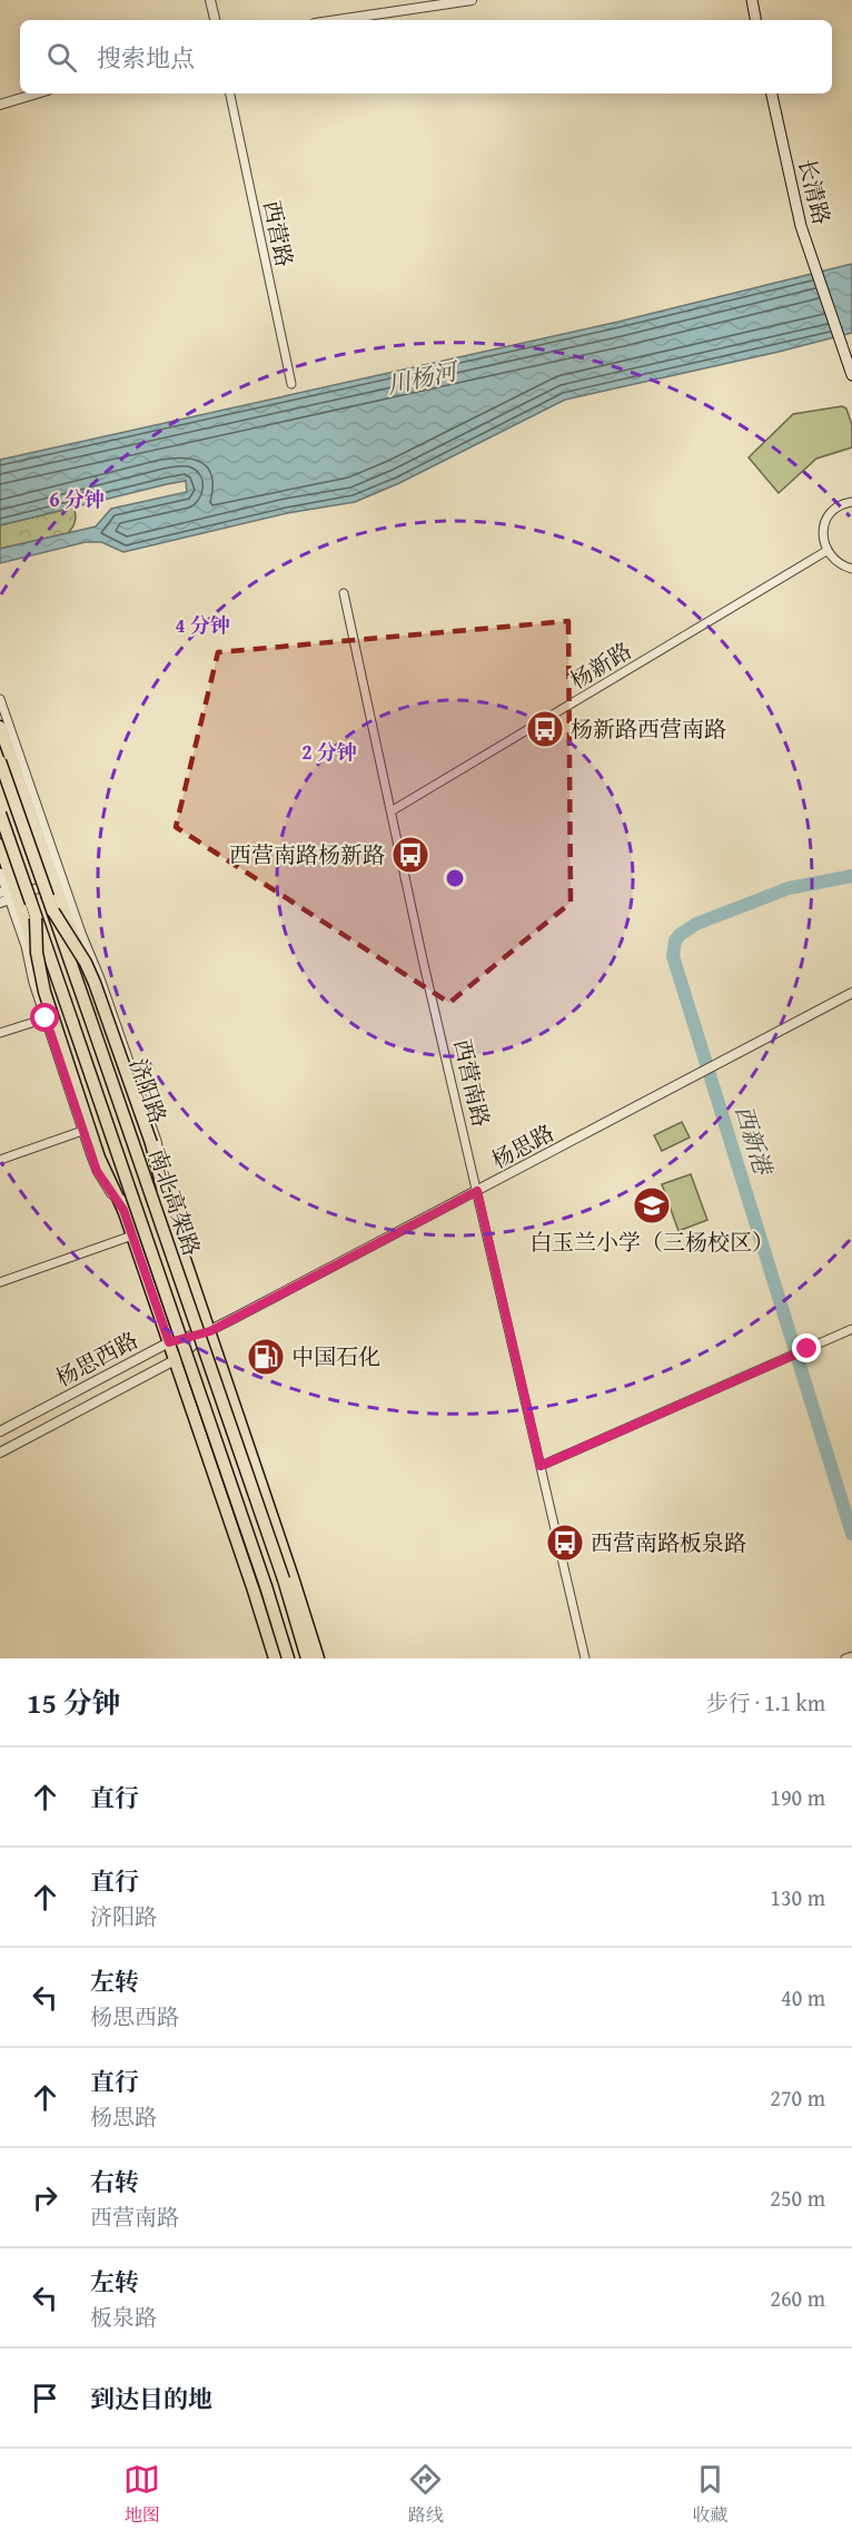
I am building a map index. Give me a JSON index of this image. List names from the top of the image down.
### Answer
{
  "streets": {
    "main road": ["长清路", "济阳路", "南北高架路"],
    "street": [
      "西营路",
      "杨新路",
      "西营南路",
      "杨思路",
      "杨思西路"
    ]
  },
  "crossings": [
    ["杨新路", "西营南路"],
    ["西营南路", "杨思路"],
    ["济阳路", "杨思路"],
    ["济阳路", "杨思西路"],
    ["杨思路", "杨思西路"]
  ],
  "water": ["川杨河", "西新港"],
  "places": {
    "bus stop": ["杨新路西营南路", "西营南路杨新路", "西营南路板泉路"],
    "school or university": ["白玉兰小学（三杨校区）"],
    "fuel station": ["中国石化"]
  },
  "page": {
    "search": "搜索地点",
    "heading": ["15 分钟", "步行 · 1.1 km"],
    "list": [
      ["直行", "190 m"],
      ["直行", "济阳路", "130 m"],
      ["左转", "杨思西路", "40 m"],
      ["直行", "杨思路", "270 m"],
      ["右转", "西营南路", "250 m"],
      ["左转", "板泉路", "260 m"],
      "到达目的地"
    ],
    "nav": ["地图", "路线", "收藏"]
  },
  "rings": ["6 分钟", "4 分钟", "2 分钟"]
}
